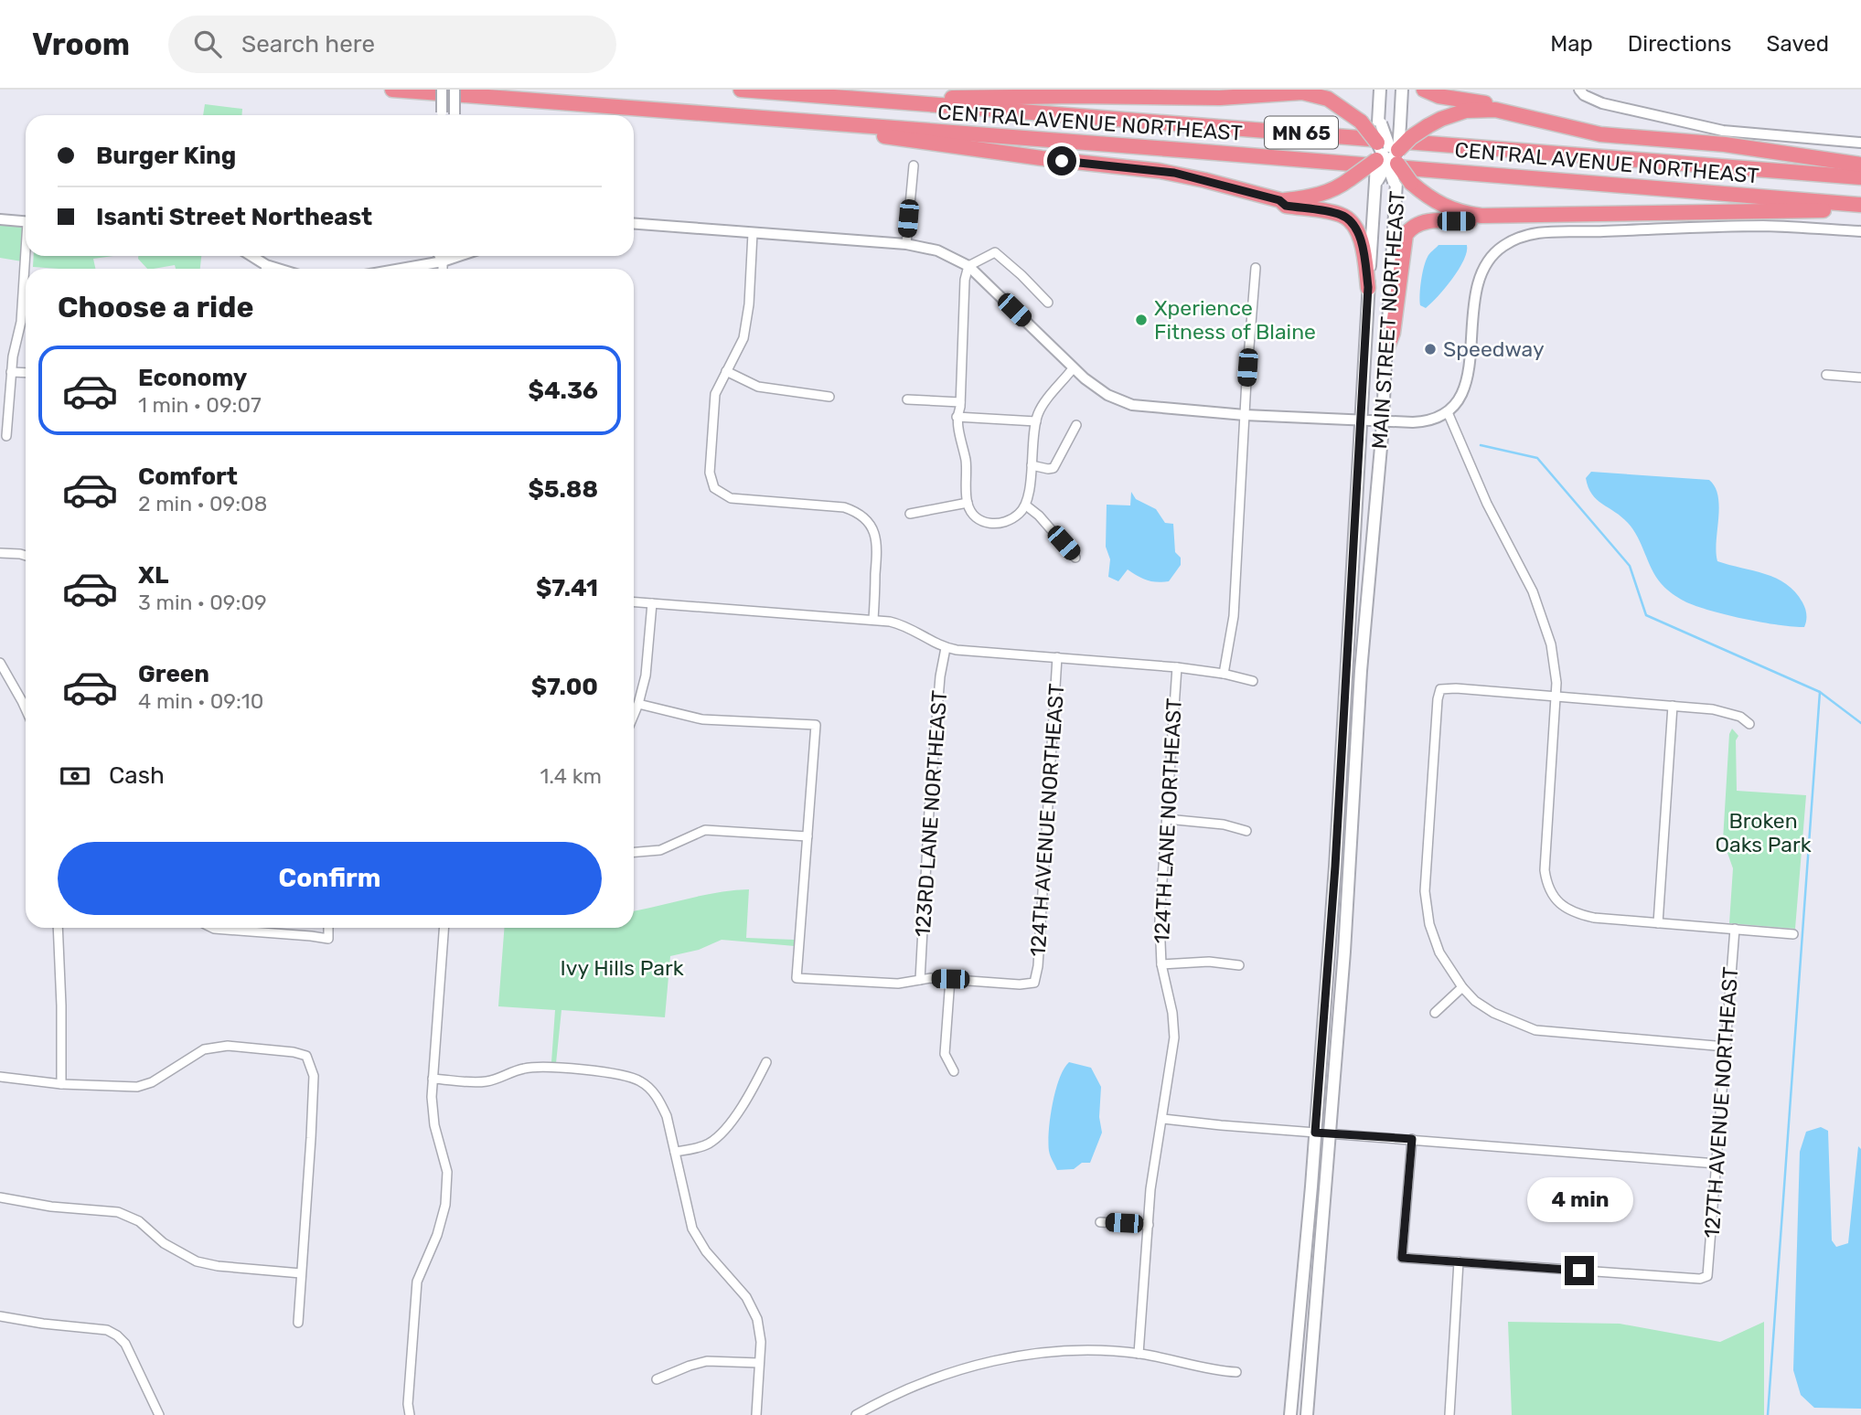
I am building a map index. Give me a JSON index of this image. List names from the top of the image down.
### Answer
{
  "streets": {
    "highway": ["CENTRAL AVENUE NORTHEAST", "MN 65"],
    "main road": ["MAIN STREET NORTHEAST"],
    "street": [
      "123RD LANE NORTHEAST",
      "124TH AVENUE NORTHEAST",
      "124TH LANE NORTHEAST",
      "127TH AVENUE NORTHEAST"
    ]
  },
  "parks": ["Broken Oaks Park", "Ivy Hills Park"],
  "places": ["Xperience Fitness of Blaine", "Speedway"],
  "page": {
    "header": "Vroom",
    "search": "Search here",
    "nav": ["Map", "Directions", "Saved"],
    "banner": ["Burger King", "Isanti Street Northeast"],
    "heading": "Choose a ride",
    "list": [
      {
        "name": "Economy",
        "note": "1 min · 09:07",
        "value": "$4.36"
      },
      {
        "name": "Comfort",
        "note": "2 min · 09:08",
        "value": "$5.88"
      },
      {
        "name": "XL",
        "note": "3 min · 09:09",
        "value": "$7.41"
      },
      {
        "name": "Green",
        "note": "4 min · 09:10",
        "value": "$7.00"
      }
    ],
    "pay": ["Cash", "1.4 km"],
    "buttons": "Confirm",
    "bubble": "4 min"
  }
}
